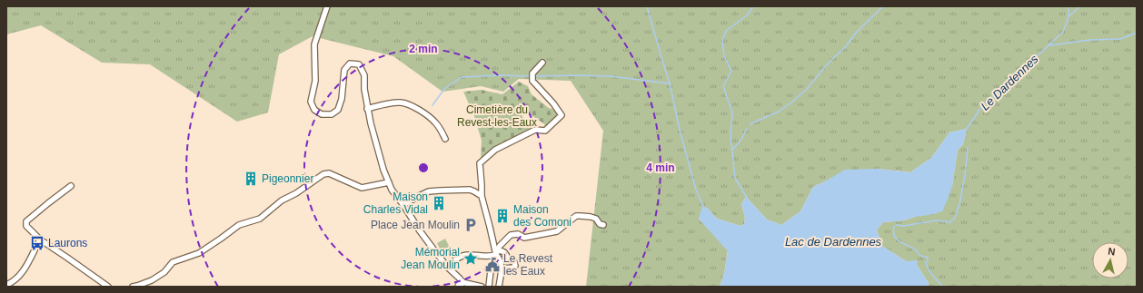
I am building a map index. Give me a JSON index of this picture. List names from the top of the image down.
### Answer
{
  "water": ["Le Dardennes", "Lac de Dardennes"],
  "parks": ["Cimetière du Revest-les-Eaux"],
  "places": {
    "building": ["Pigeonnier", "Maison Charles Vidal", "Maison des Comoni"],
    "parking": ["Place Jean Moulin"],
    "bus stop": ["Laurons"],
    "place": ["Mémorial Jean Moulin"],
    "public building": ["Le Revest les Eaux"]
  },
  "north": "top",
  "rings": ["2 min", "4 min"]
}
